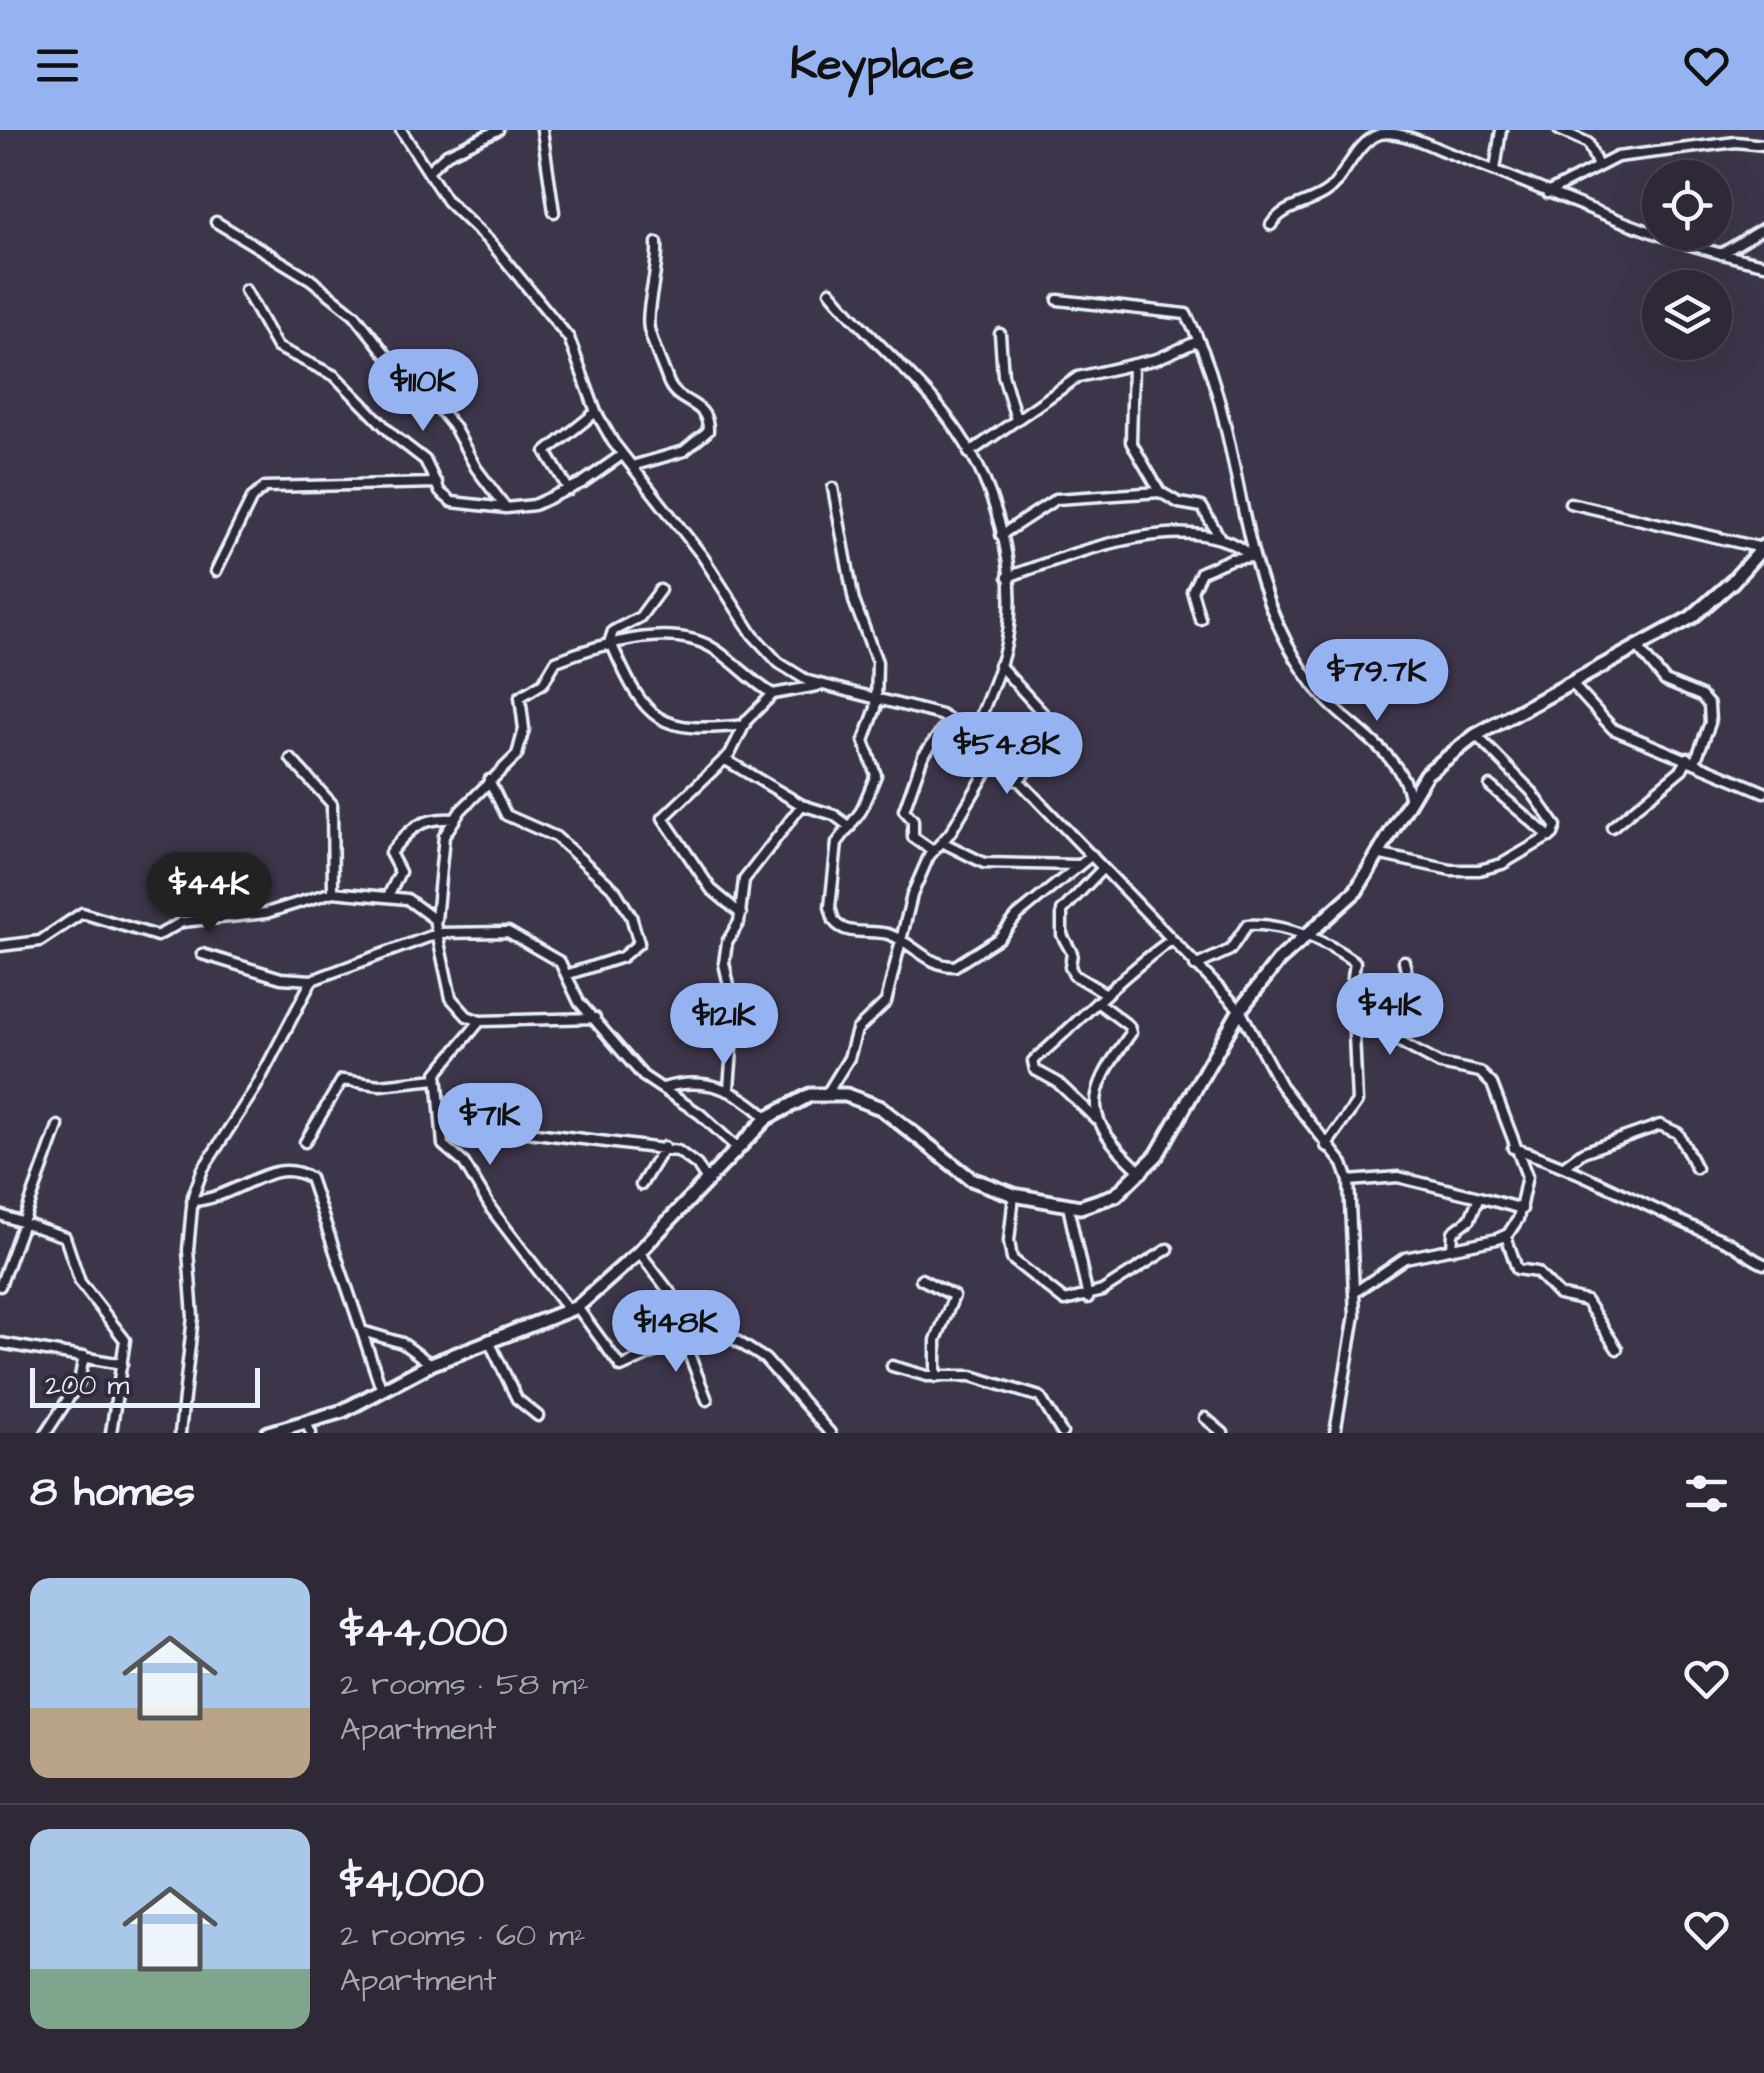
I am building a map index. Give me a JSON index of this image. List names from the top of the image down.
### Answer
{
  "scale_bar": "200 m",
  "page": {
    "header": "Keyplace",
    "price": [
      "$110K",
      "$79.7K",
      "$54.8K",
      "$44K",
      "$41K",
      "$121K",
      "$71K",
      "$148K"
    ],
    "scale": "200 m",
    "heading": "8 homes",
    "list": [
      {
        "name": "$44,000",
        "note": "2 rooms · 58 m² · Apartment"
      },
      {
        "name": "$41,000",
        "note": "2 rooms · 60 m² · Apartment"
      }
    ]
  }
}
